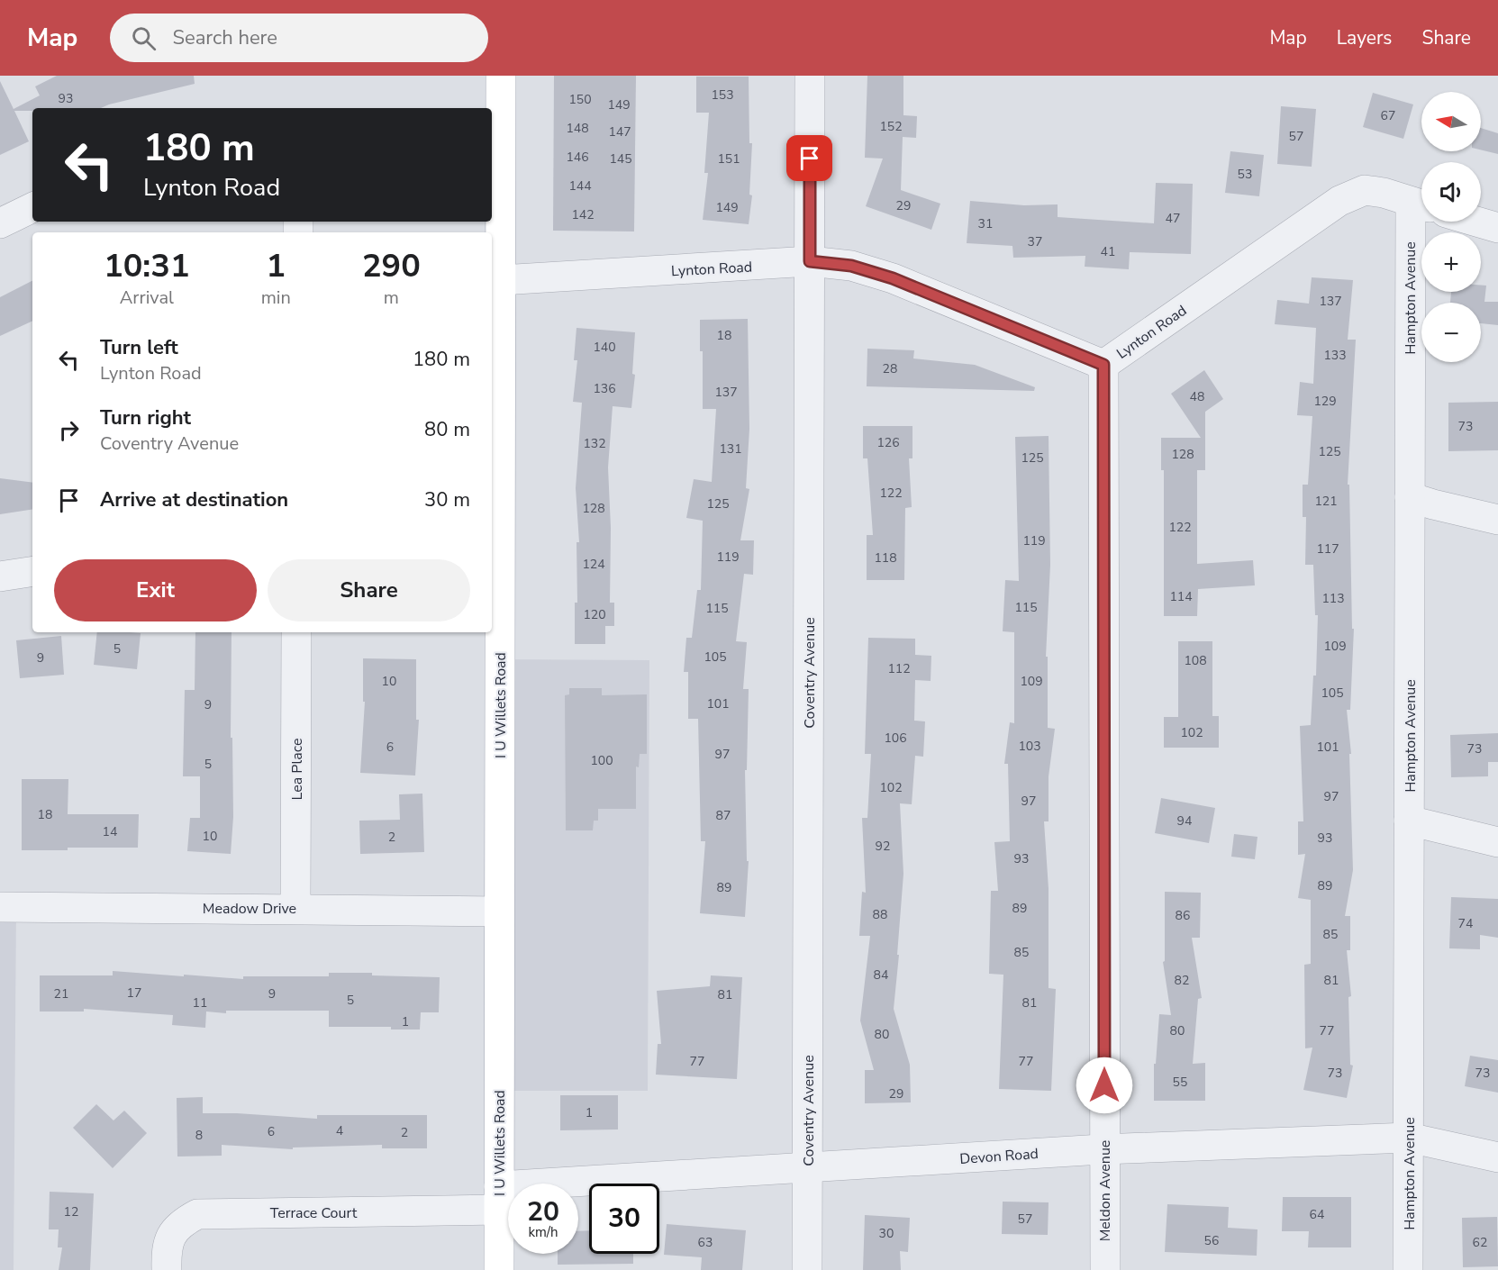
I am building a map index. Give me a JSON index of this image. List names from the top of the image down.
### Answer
{
  "streets": {
    "main road": ["I U Willets Road"],
    "street": [
      "Lynton Road",
      "Hampton Avenue",
      "Coventry Avenue",
      "Lea Place",
      "Meadow Drive",
      "Devon Road",
      "Meldon Avenue",
      "Terrace Court"
    ]
  },
  "crossings": [
    ["Lynton Road", "Hampton Avenue"],
    ["Lynton Road", "Coventry Avenue"],
    ["Lynton Road", "I U Willets Road"],
    ["Lynton Road", "Meldon Avenue"],
    ["Hampton Avenue", "Devon Road"],
    ["Coventry Avenue", "Devon Road"],
    ["I U Willets Road", "Meadow Drive"],
    ["I U Willets Road", "Devon Road"],
    ["I U Willets Road", "Terrace Court"],
    ["Lea Place", "Meadow Drive"],
    ["Devon Road", "Meldon Avenue"],
    ["Devon Road", "Terrace Court"]
  ],
  "house_numbers": [
    "153",
    "93",
    "150",
    "149",
    "67",
    "152",
    "148",
    "147",
    "57",
    "146",
    "145",
    "151",
    "53",
    "144",
    "29",
    "149",
    "142",
    "47",
    "31",
    "37",
    "41",
    "137",
    "18",
    "140",
    "133",
    "28",
    "136",
    "137",
    "48",
    "129",
    "73",
    "126",
    "132",
    "131",
    "125",
    "128",
    "125",
    "122",
    "121",
    "125",
    "128",
    "122",
    "119",
    "117",
    "119",
    "118",
    "124",
    "114",
    "113",
    "115",
    "115",
    "120",
    "109",
    "5",
    "105",
    "9",
    "108",
    "112",
    "10",
    "109",
    "105",
    "101",
    "9",
    "102",
    "106",
    "103",
    "6",
    "101",
    "73",
    "97",
    "100",
    "5",
    "102",
    "97",
    "97",
    "18",
    "87",
    "94",
    "14",
    "10",
    "2",
    "93",
    "92",
    "93",
    "89",
    "89",
    "89",
    "88",
    "86",
    "74",
    "85",
    "85",
    "84",
    "82",
    "81",
    "17",
    "21",
    "9",
    "81",
    "5",
    "11",
    "81",
    "1",
    "80",
    "77",
    "80",
    "77",
    "77",
    "73",
    "73",
    "55",
    "29",
    "1",
    "4",
    "6",
    "2",
    "8",
    "12",
    "64",
    "57",
    "30",
    "56",
    "63",
    "62"
  ],
  "north": "left",
  "page": {
    "header": "Map",
    "search": "Search here",
    "nav": ["Map", "Layers", "Share"],
    "map_buttons": ["+", "−"],
    "turn": ["180 m", "Lynton Road"],
    "eta": [
      "10:31",
      "Arrival",
      "1",
      "min",
      "290",
      "m"
    ],
    "list": [
      {
        "name": "Turn left",
        "note": "Lynton Road",
        "value": "180 m"
      },
      {
        "name": "Turn right",
        "note": "Coventry Avenue",
        "value": "80 m"
      },
      {
        "name": "Arrive at destination",
        "value": "30 m"
      }
    ],
    "buttons": ["Exit", "Share"],
    "speed": "20 km/h",
    "limit": "30"
  }
}
